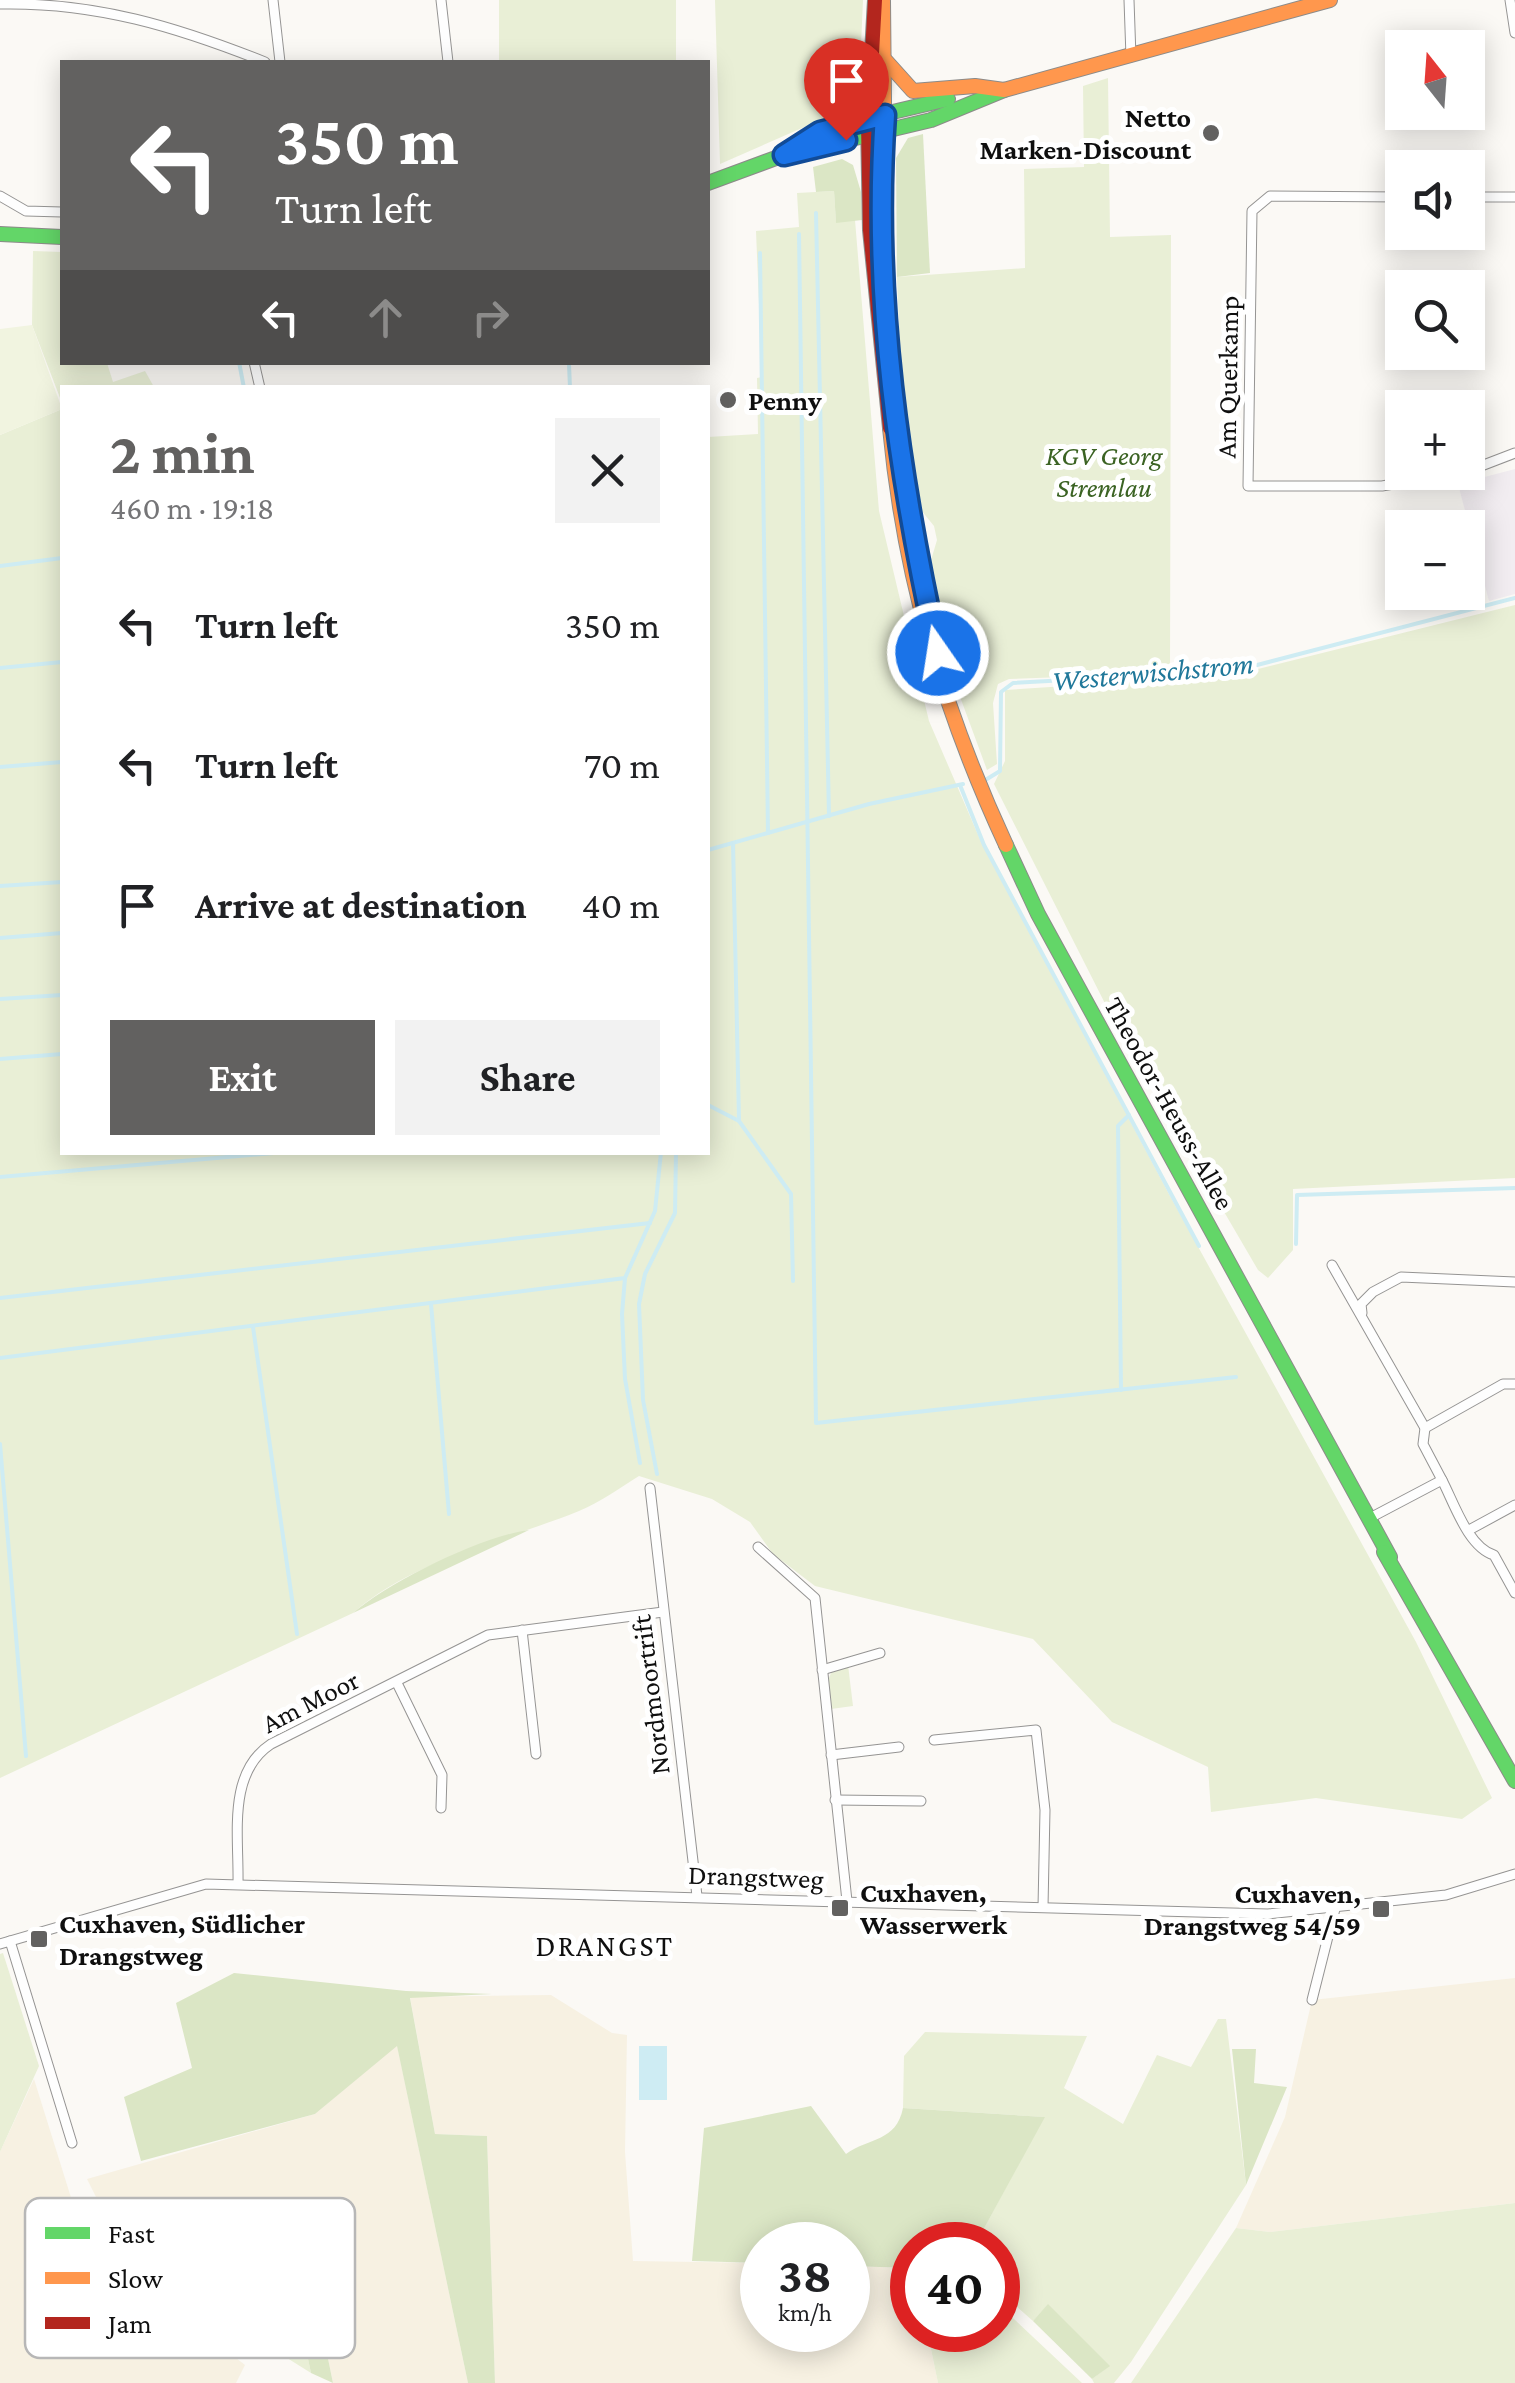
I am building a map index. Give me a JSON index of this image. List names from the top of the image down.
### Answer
{
  "streets": {
    "street": [
      "Am Querkamp",
      "Theodor-Heuss-Allee",
      "Nordmoortrift",
      "Am Moor",
      "Drangstweg"
    ]
  },
  "crossings": [
    ["Nordmoortrift", "Am Moor"],
    ["Nordmoortrift", "Drangstweg"],
    ["Am Moor", "Drangstweg"]
  ],
  "districts": ["DRANGST"],
  "water": ["Westerwischstrom"],
  "parks": ["KGV Georg Stremlau"],
  "places": {
    "other": ["Netto Marken-Discount", "Penny"],
    "transit": ["Cuxhaven, Wasserwerk", "Cuxhaven, Drangstweg 54/59", "Cuxhaven, Südlicher Drangstweg"]
  },
  "legend": ["Fast", "Slow", "Jam"],
  "north": "top",
  "page": {
    "map_buttons": ["+", "−"],
    "turn": ["350 m", "Turn left"],
    "heading": ["2 min", "460 m · 19:18"],
    "list": [
      {
        "name": "Turn left",
        "value": "350 m"
      },
      {
        "name": "Turn left",
        "value": "70 m"
      },
      {
        "name": "Arrive at destination",
        "value": "40 m"
      }
    ],
    "buttons": ["Exit", "Share"],
    "speed": "38 km/h",
    "limit": "40"
  }
}
